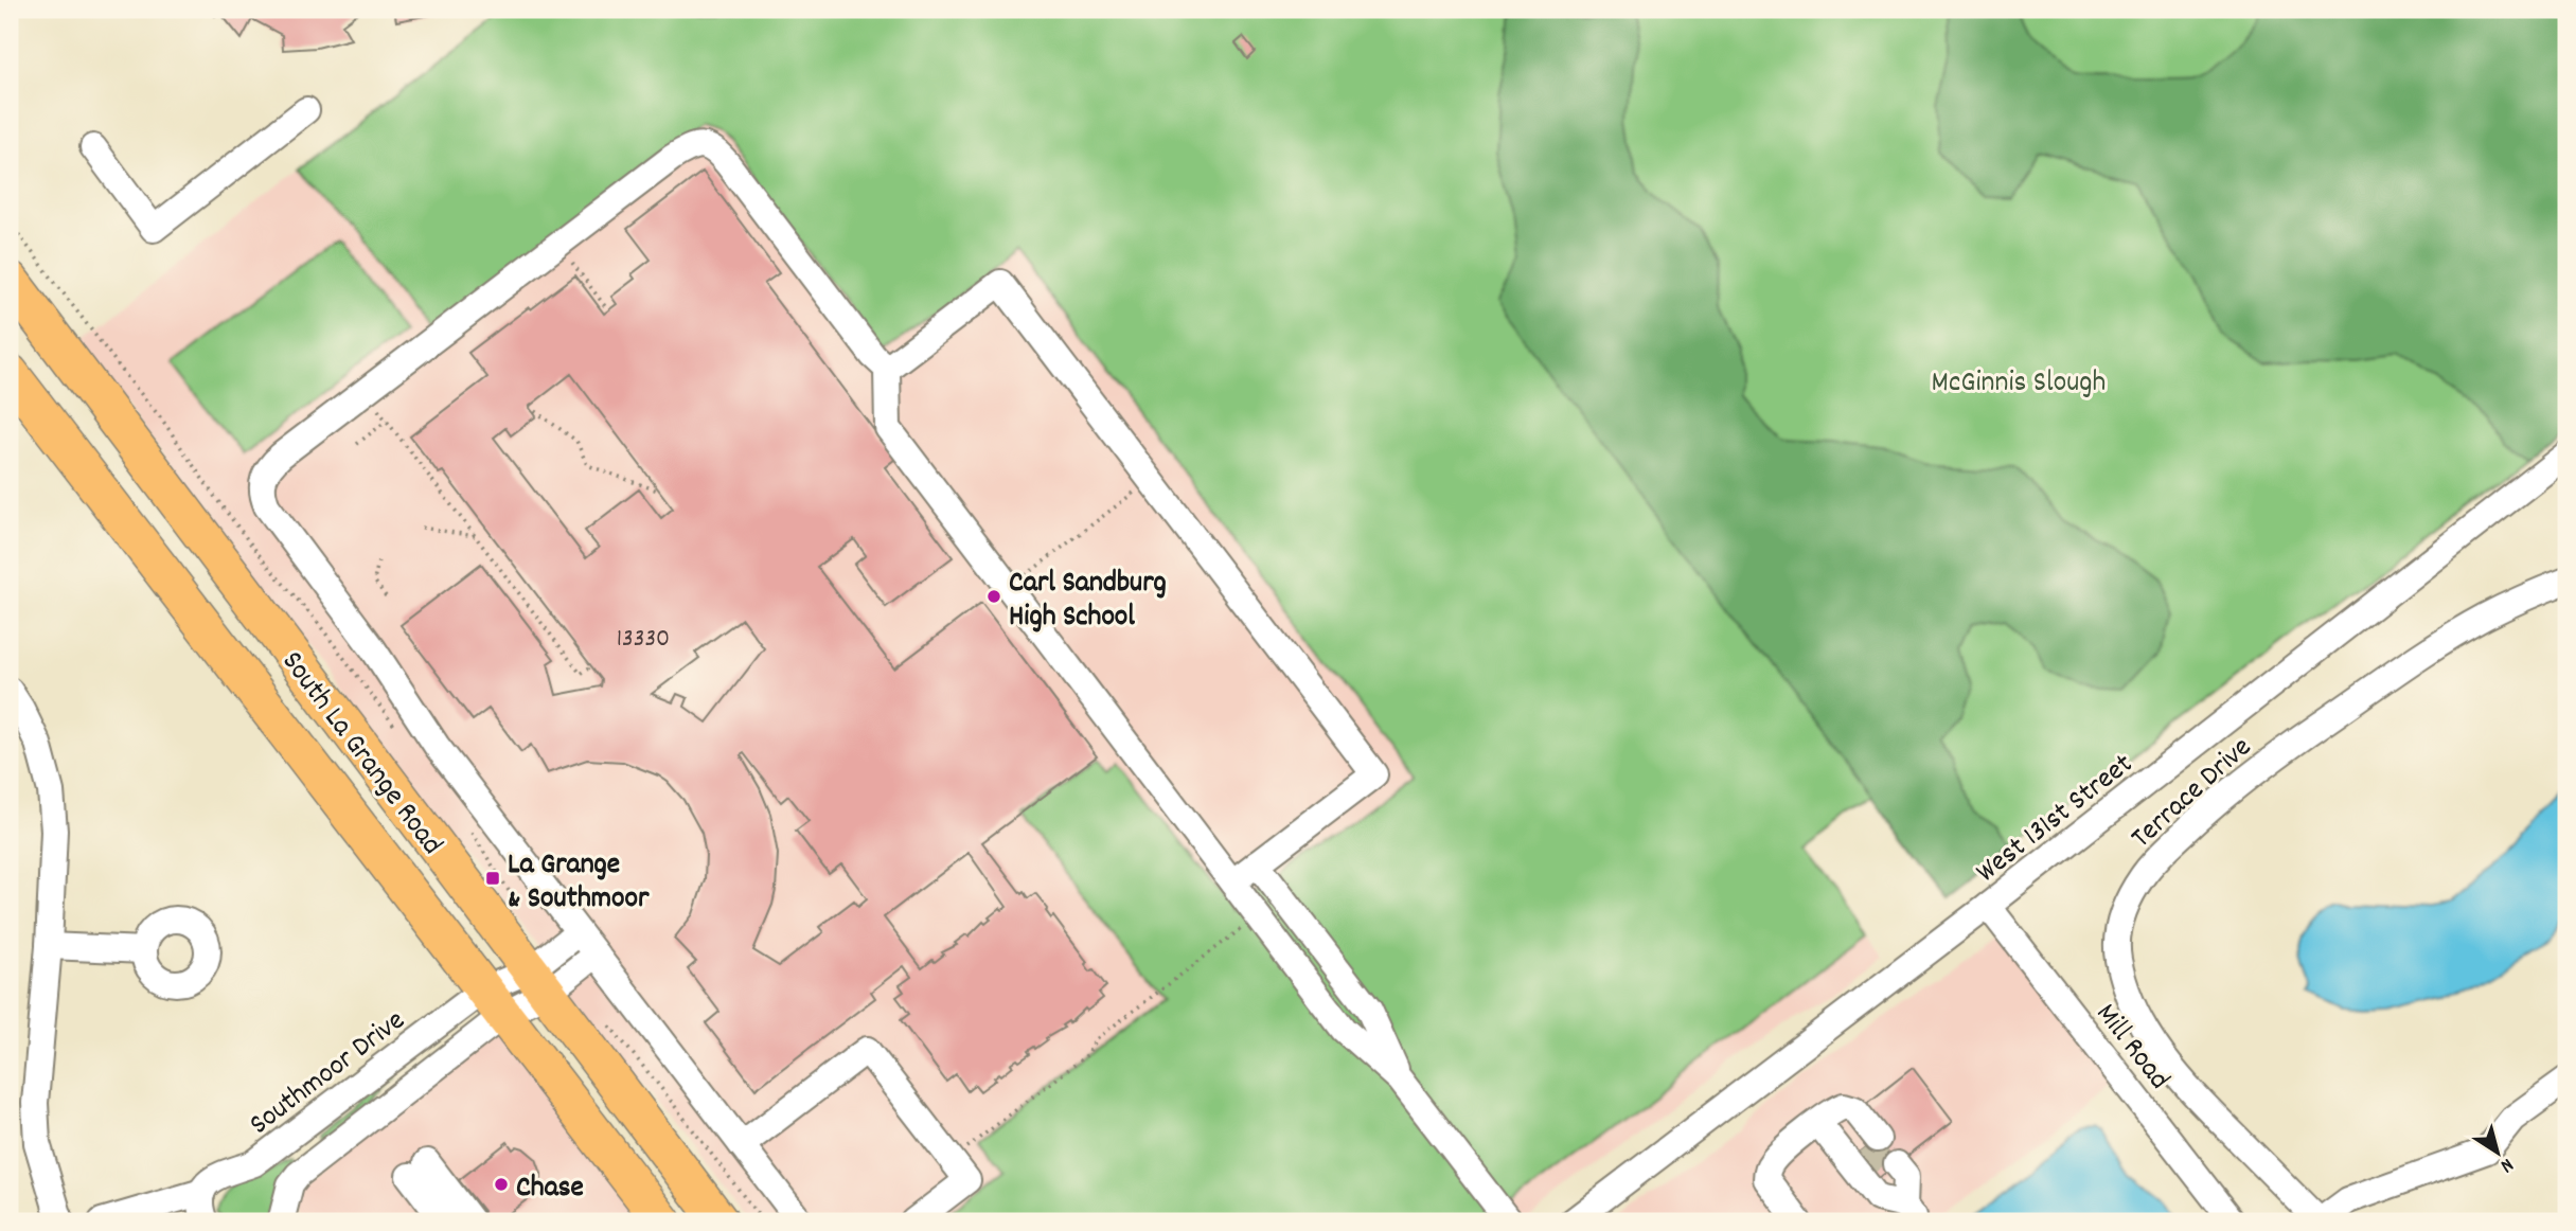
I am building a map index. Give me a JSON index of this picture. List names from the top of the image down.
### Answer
{
  "streets": {
    "highway": ["South La Grange Road"],
    "street": [
      "Terrace Drive",
      "West 131st Street",
      "Mill Road",
      "Southmoor Drive"
    ]
  },
  "crossings": [
    ["South La Grange Road", "Southmoor Drive"],
    ["West 131st Street", "Mill Road"]
  ],
  "parks": ["McGinnis Slough"],
  "places": {
    "other": ["Carl Sandburg High School", "Chase"],
    "transit": ["La Grange & Southmoor"]
  },
  "house_numbers": ["13330"],
  "north": "bottom right"
}
